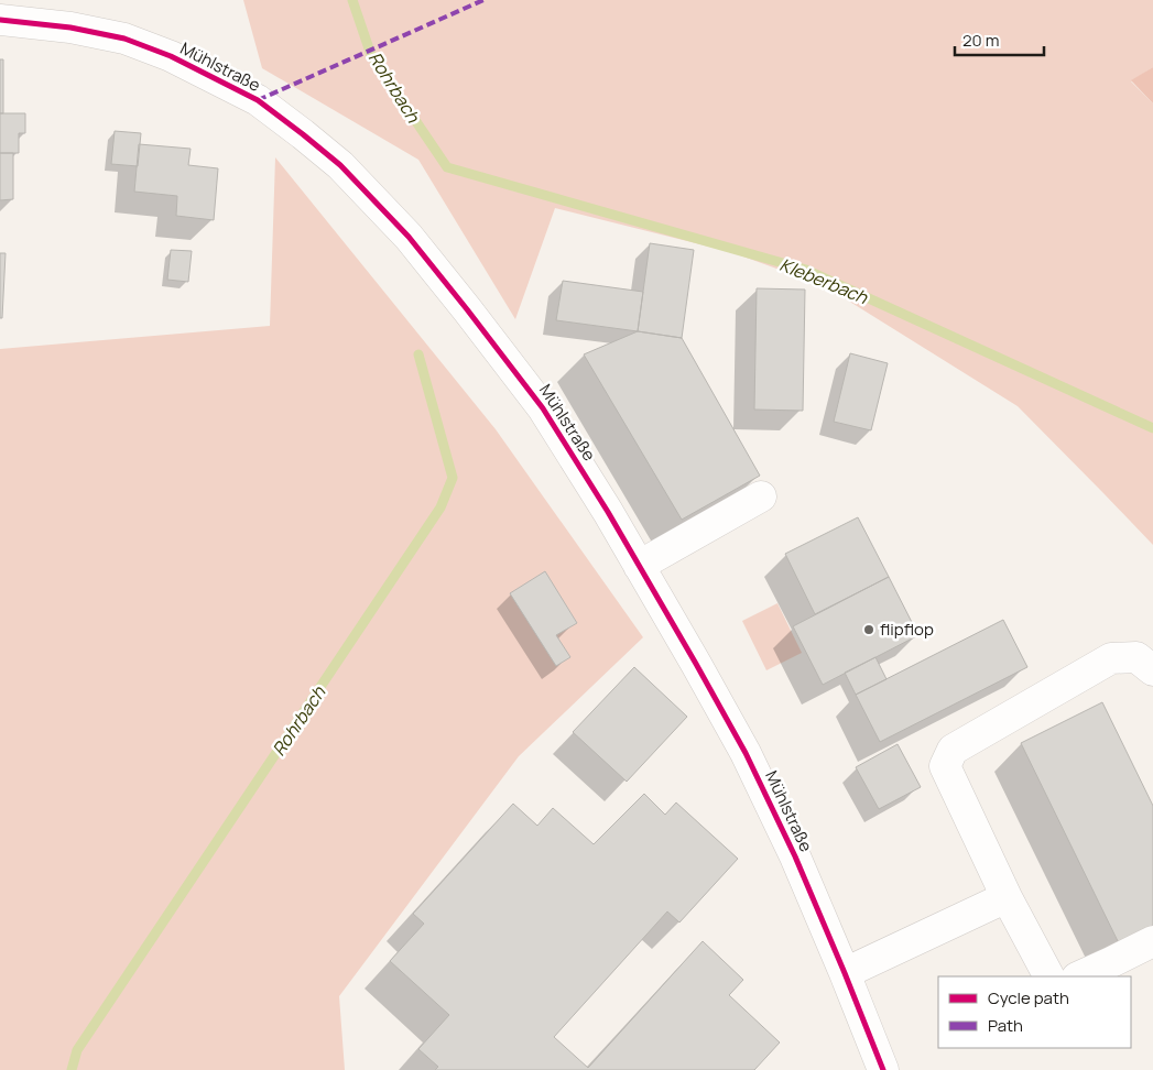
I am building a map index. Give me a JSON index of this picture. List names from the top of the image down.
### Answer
{
  "streets": {
    "street": ["Mühlstraße"]
  },
  "water": ["Rohrbach", "Kleberbach"],
  "places": ["flipflop"],
  "legend": ["Cycle path", "Path"],
  "scale_bar": "20 m"
}
